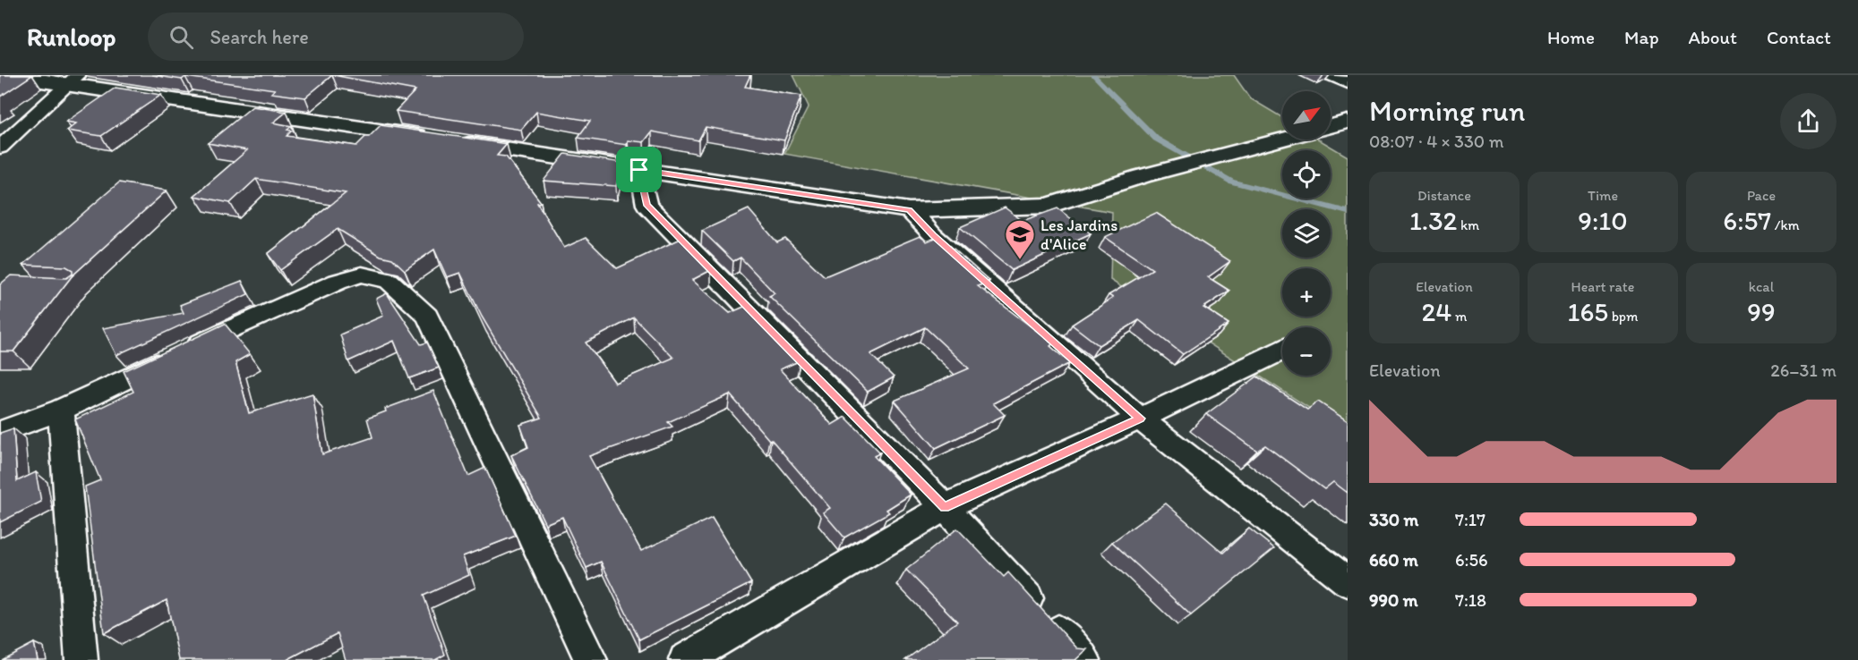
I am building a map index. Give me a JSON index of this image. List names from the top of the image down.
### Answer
{
  "places": {
    "school or university": ["Les Jardins d'Alice"]
  },
  "north": "top right",
  "page": {
    "header": "Runloop",
    "search": "Search here",
    "nav": [
      "Home",
      "Map",
      "About",
      "Contact"
    ],
    "heading": ["Morning run", "08:07 · 4 × 330 m"],
    "map_buttons": ["+", "−"],
    "stats": [
      ["Distance", "1.32 km"],
      ["Time", "9:10"],
      ["Pace", "6:57 /km"],
      ["Elevation", "24 m"],
      ["Heart rate", "165 bpm"],
      ["kcal", "99"]
    ],
    "chart": ["Elevation", "26–31 m"],
    "list": [
      {
        "name": "330 m",
        "note": "7:17"
      },
      {
        "name": "660 m",
        "note": "6:56"
      },
      {
        "name": "990 m",
        "note": "7:18"
      }
    ]
  }
}
